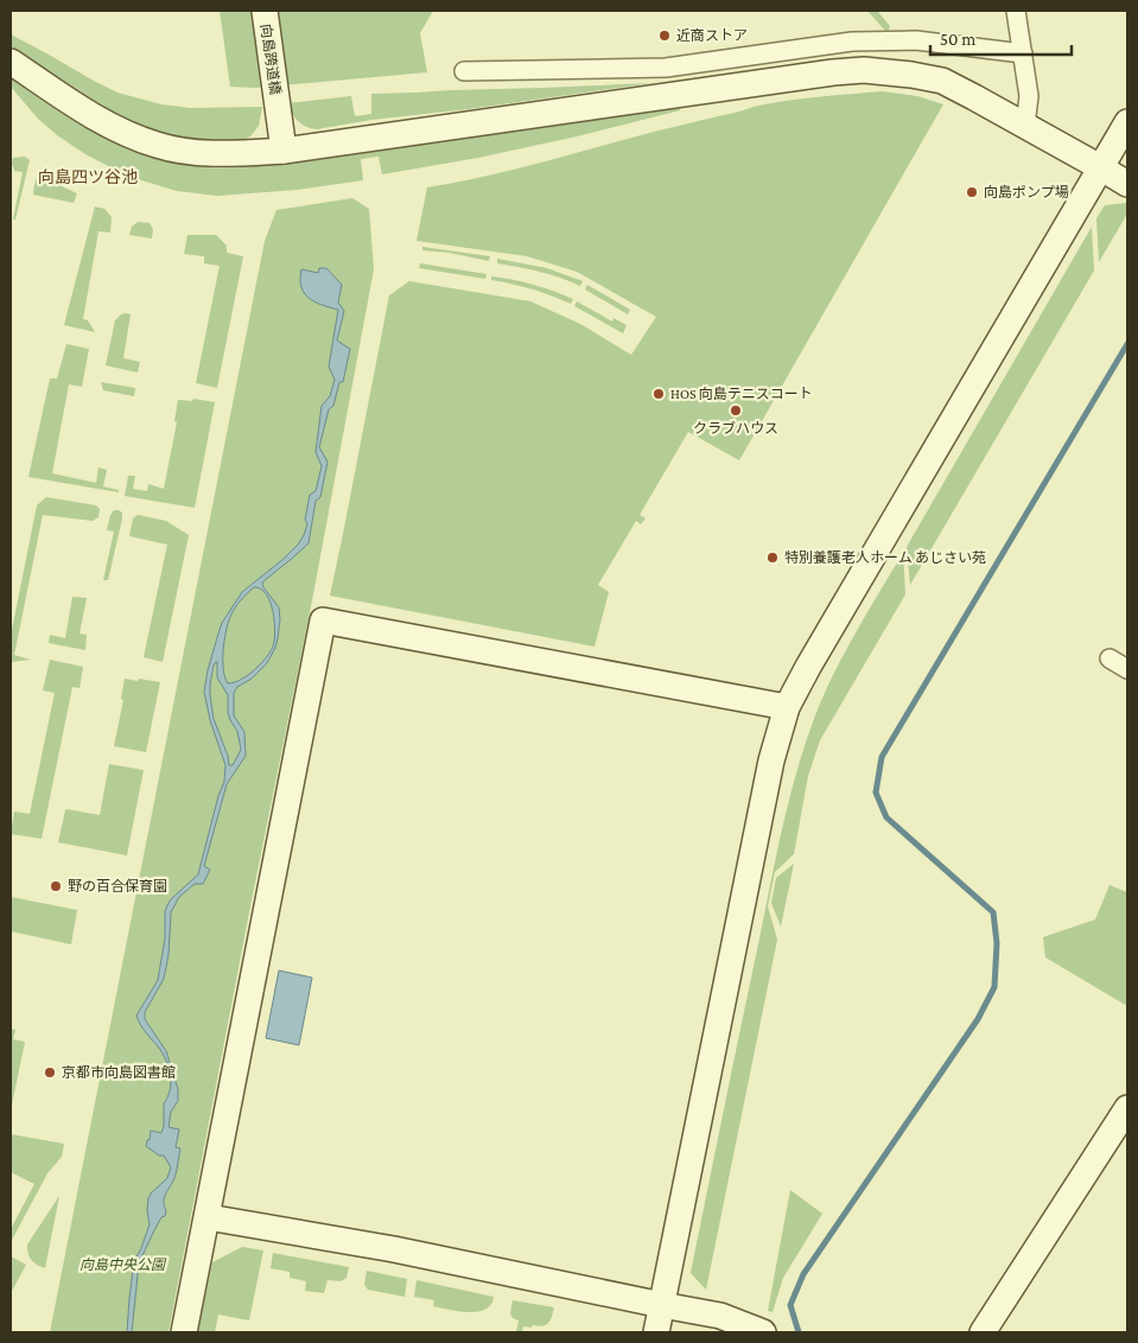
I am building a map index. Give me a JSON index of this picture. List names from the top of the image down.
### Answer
{
  "streets": {
    "street": ["向島跨道橋"]
  },
  "districts": ["向島四ツ谷池"],
  "parks": ["向島中央公園"],
  "places": [
    "近商ストア",
    "向島ポンプ場",
    "HOS 向島テニスコート",
    "クラブハウス",
    "特別養護老人ホーム あじさい苑",
    "野の百合保育園",
    "京都市向島図書館"
  ],
  "scale_bar": "50 m"
}
